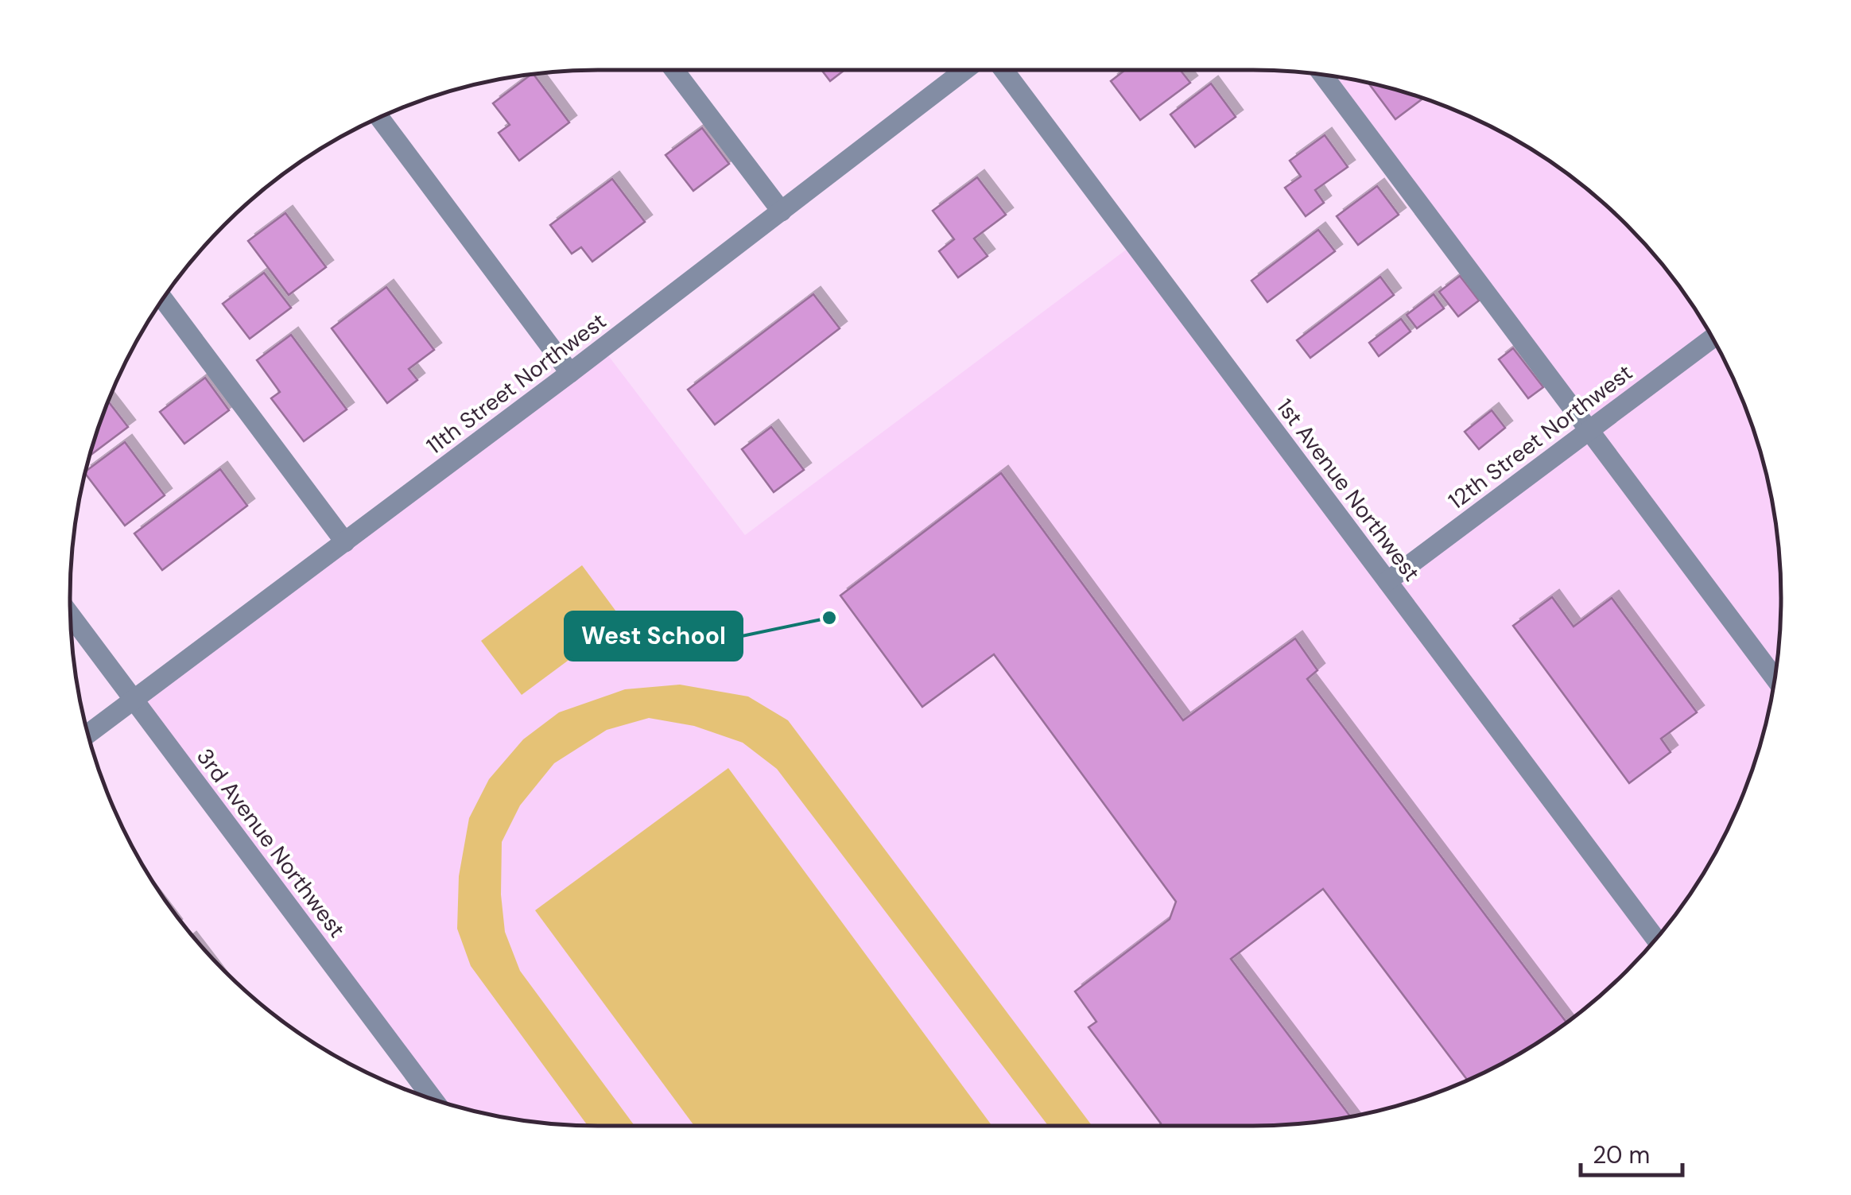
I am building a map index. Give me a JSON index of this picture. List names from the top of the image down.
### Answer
{
  "streets": {
    "street": [
      "11th Street Northwest",
      "12th Street Northwest",
      "1st Avenue Northwest",
      "3rd Avenue Northwest"
    ]
  },
  "crossings": [
    ["11th Street Northwest", "3rd Avenue Northwest"],
    ["12th Street Northwest", "1st Avenue Northwest"]
  ],
  "places": ["West School"],
  "scale_bar": "20 m"
}
